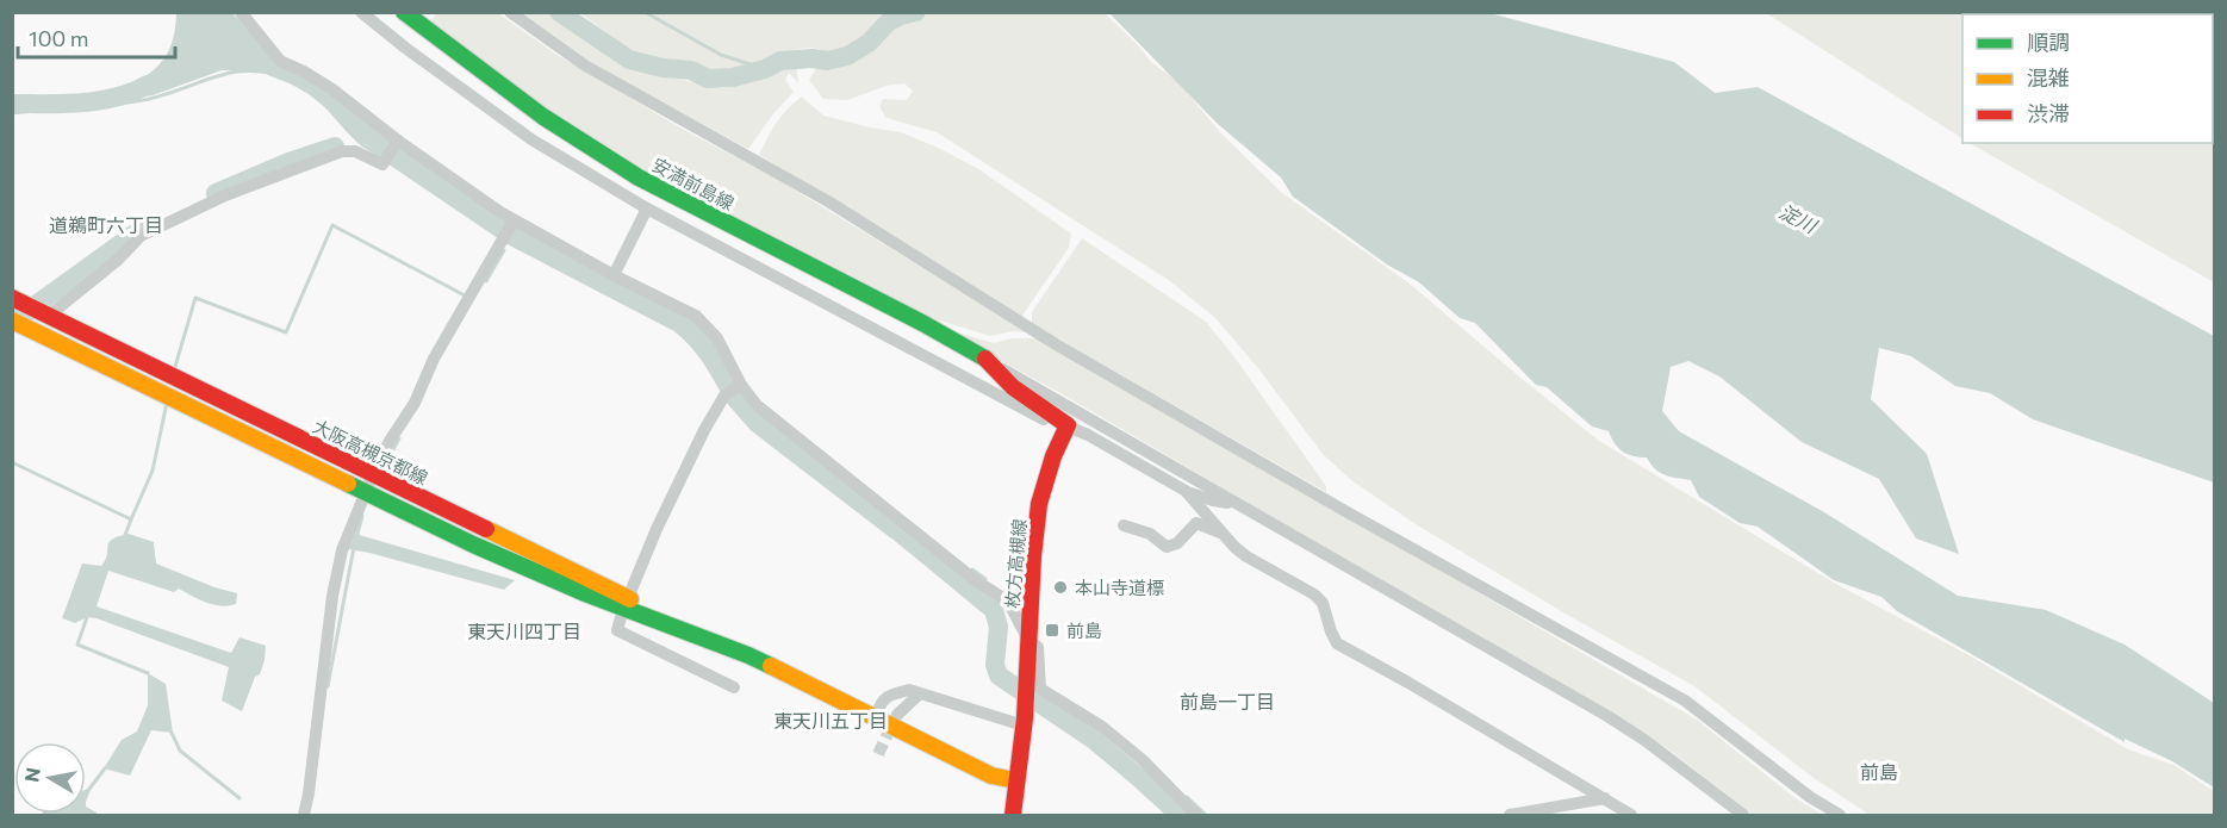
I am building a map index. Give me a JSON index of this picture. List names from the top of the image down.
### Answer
{
  "streets": {
    "main road": ["安満前島線", "大阪高槻京都線", "枚方高槻線"]
  },
  "crossings": [
    ["大阪高槻京都線", "枚方高槻線"]
  ],
  "districts": [
    "道鵜町六丁目",
    "東天川四丁目",
    "前島一丁目",
    "東天川五丁目",
    "前島"
  ],
  "water": ["淀川"],
  "places": {
    "other": ["本山寺道標"],
    "transit": ["前島"]
  },
  "legend": ["順調", "混雑", "渋滞"],
  "scale_bar": "100 m",
  "north": "left"
}
